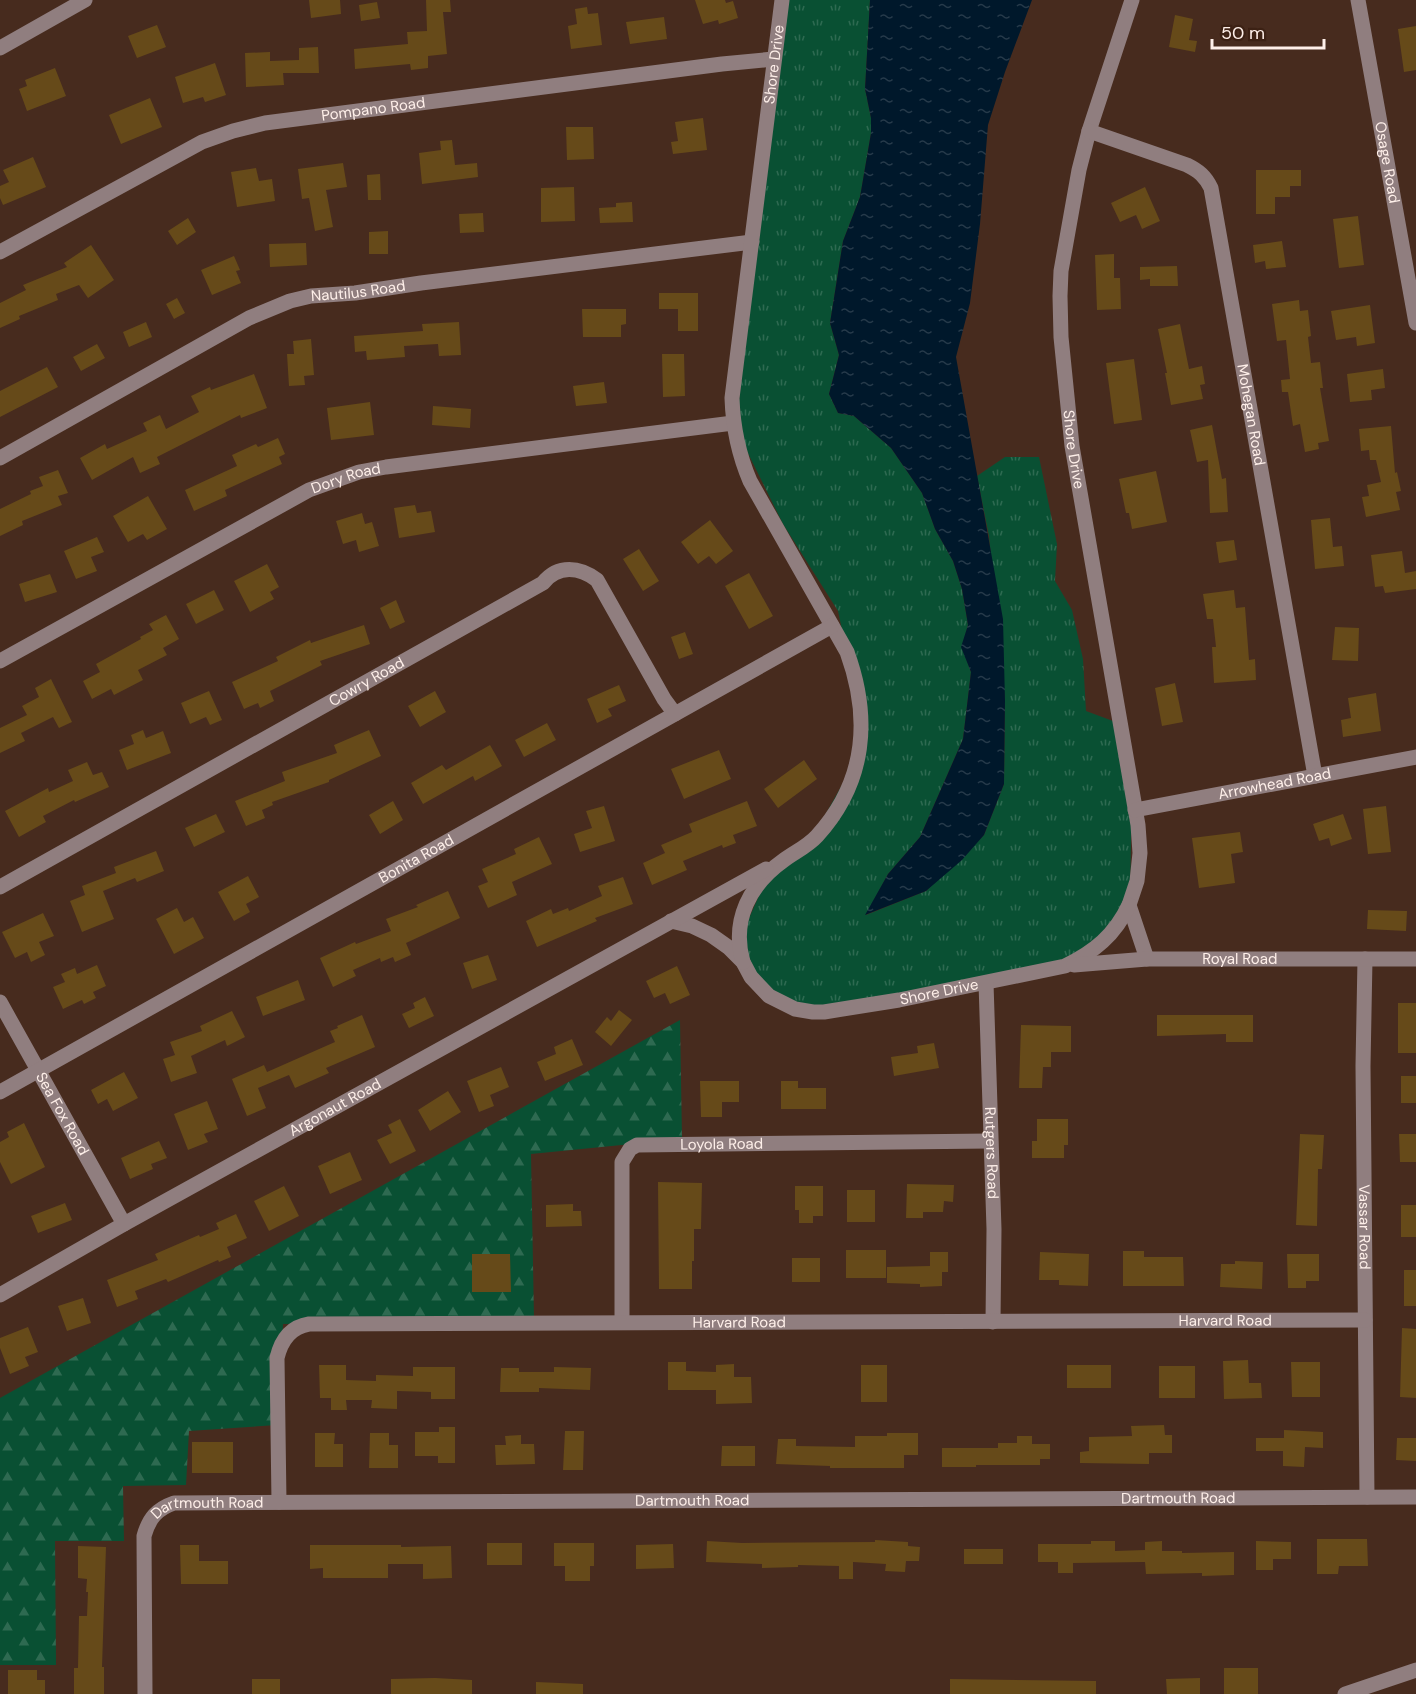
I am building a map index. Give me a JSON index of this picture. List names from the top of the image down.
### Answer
{
  "streets": {
    "street": [
      "Shore Drive",
      "Pompano Road",
      "Osage Road",
      "Nautilus Road",
      "Mohegan Road",
      "Dory Road",
      "Cowry Road",
      "Arrowhead Road",
      "Bonita Road",
      "Royal Road",
      "Argonaut Road",
      "Sea Fox Road",
      "Loyola Road",
      "Rutgers Road",
      "Vassar Road",
      "Harvard Road",
      "Dartmouth Road"
    ]
  },
  "crossings": [
    ["Shore Drive", "Pompano Road"],
    ["Shore Drive", "Nautilus Road"],
    ["Shore Drive", "Mohegan Road"],
    ["Shore Drive", "Dory Road"],
    ["Shore Drive", "Arrowhead Road"],
    ["Shore Drive", "Bonita Road"],
    ["Shore Drive", "Royal Road"],
    ["Shore Drive", "Argonaut Road"],
    ["Shore Drive", "Rutgers Road"],
    ["Mohegan Road", "Arrowhead Road"],
    ["Cowry Road", "Bonita Road"],
    ["Bonita Road", "Sea Fox Road"],
    ["Royal Road", "Vassar Road"],
    ["Argonaut Road", "Sea Fox Road"],
    ["Loyola Road", "Rutgers Road"],
    ["Loyola Road", "Harvard Road"],
    ["Rutgers Road", "Harvard Road"],
    ["Vassar Road", "Harvard Road"],
    ["Vassar Road", "Dartmouth Road"],
    ["Harvard Road", "Dartmouth Road"]
  ],
  "scale_bar": "50 m"
}
